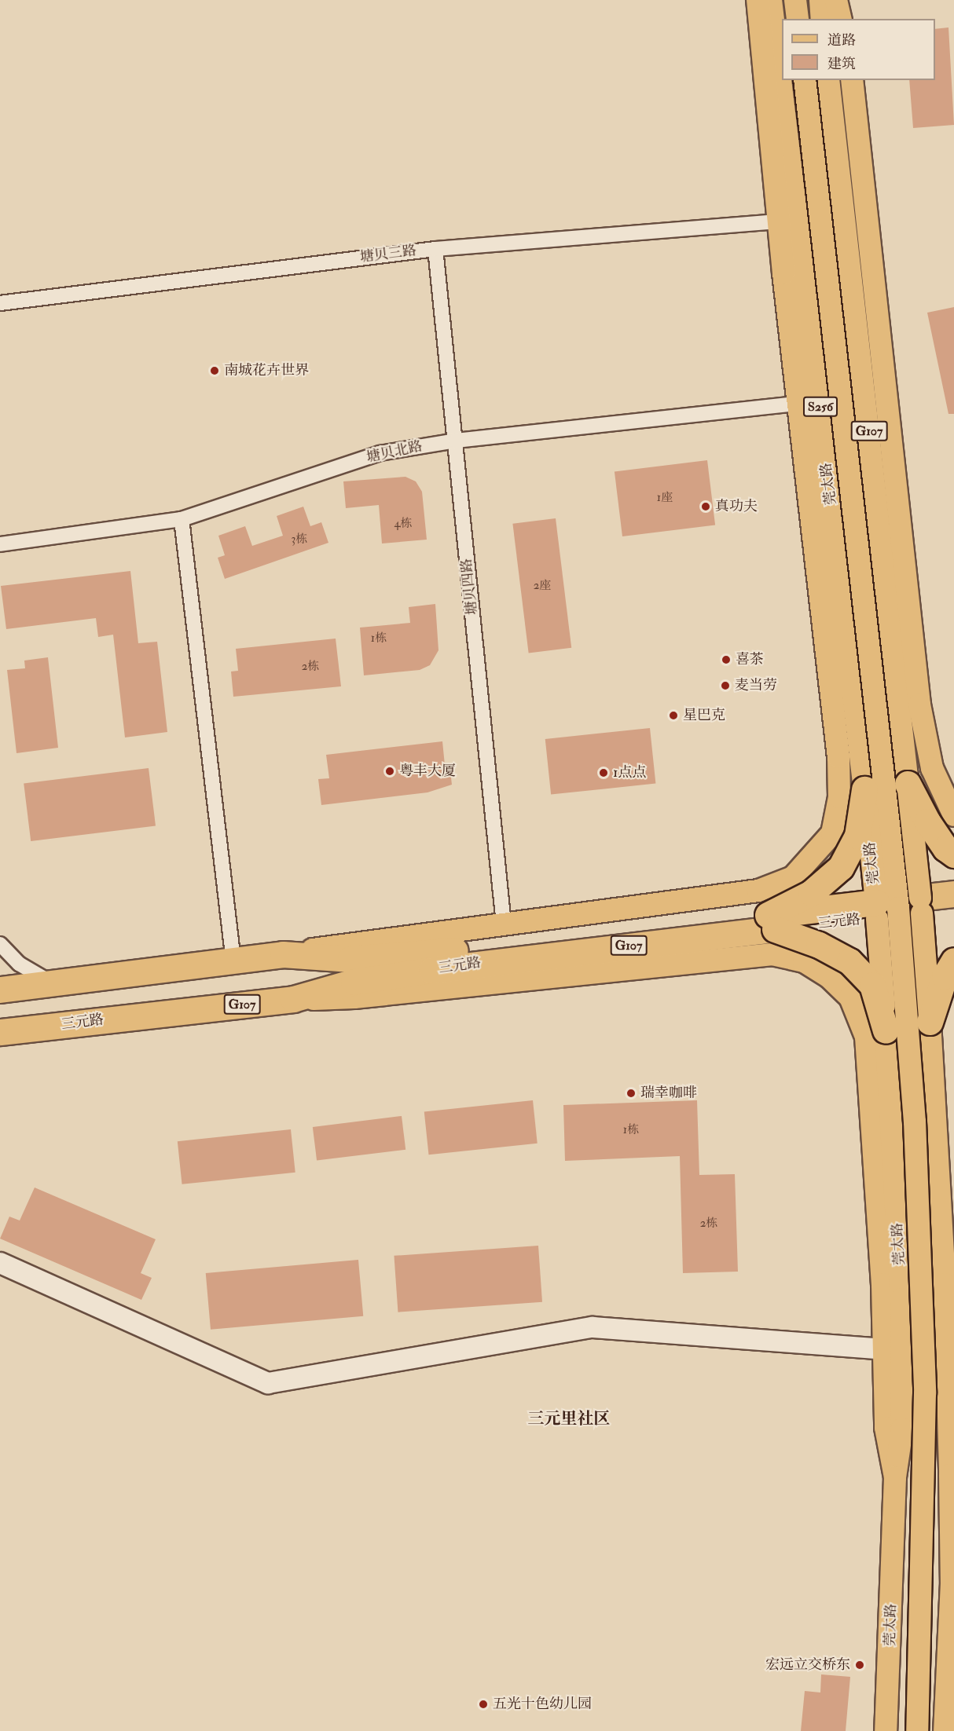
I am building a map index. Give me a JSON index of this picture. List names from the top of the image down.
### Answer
{
  "streets": {
    "highway": ["G107", "三元路"],
    "main road": ["S256", "莞太路"],
    "street": ["塘贝三路", "塘贝北路", "塘贝四路"]
  },
  "crossings": [
    ["塘贝三路", "塘贝四路"],
    ["G107", "三元路"],
    ["塘贝北路", "塘贝四路"],
    ["莞太路", "三元路"]
  ],
  "districts": ["三元里社区"],
  "places": [
    "南城花卉世界",
    "真功夫",
    "喜茶",
    "麦当劳",
    "星巴克",
    "粤丰大厦",
    "1点点",
    "瑞幸咖啡",
    "宏远立交桥东",
    "五光十色幼儿园"
  ],
  "house_numbers": [
    "1座",
    "4栋",
    "3栋",
    "2座",
    "1栋",
    "2栋",
    "1栋",
    "2栋"
  ],
  "legend": ["道路", "建筑"]
}
